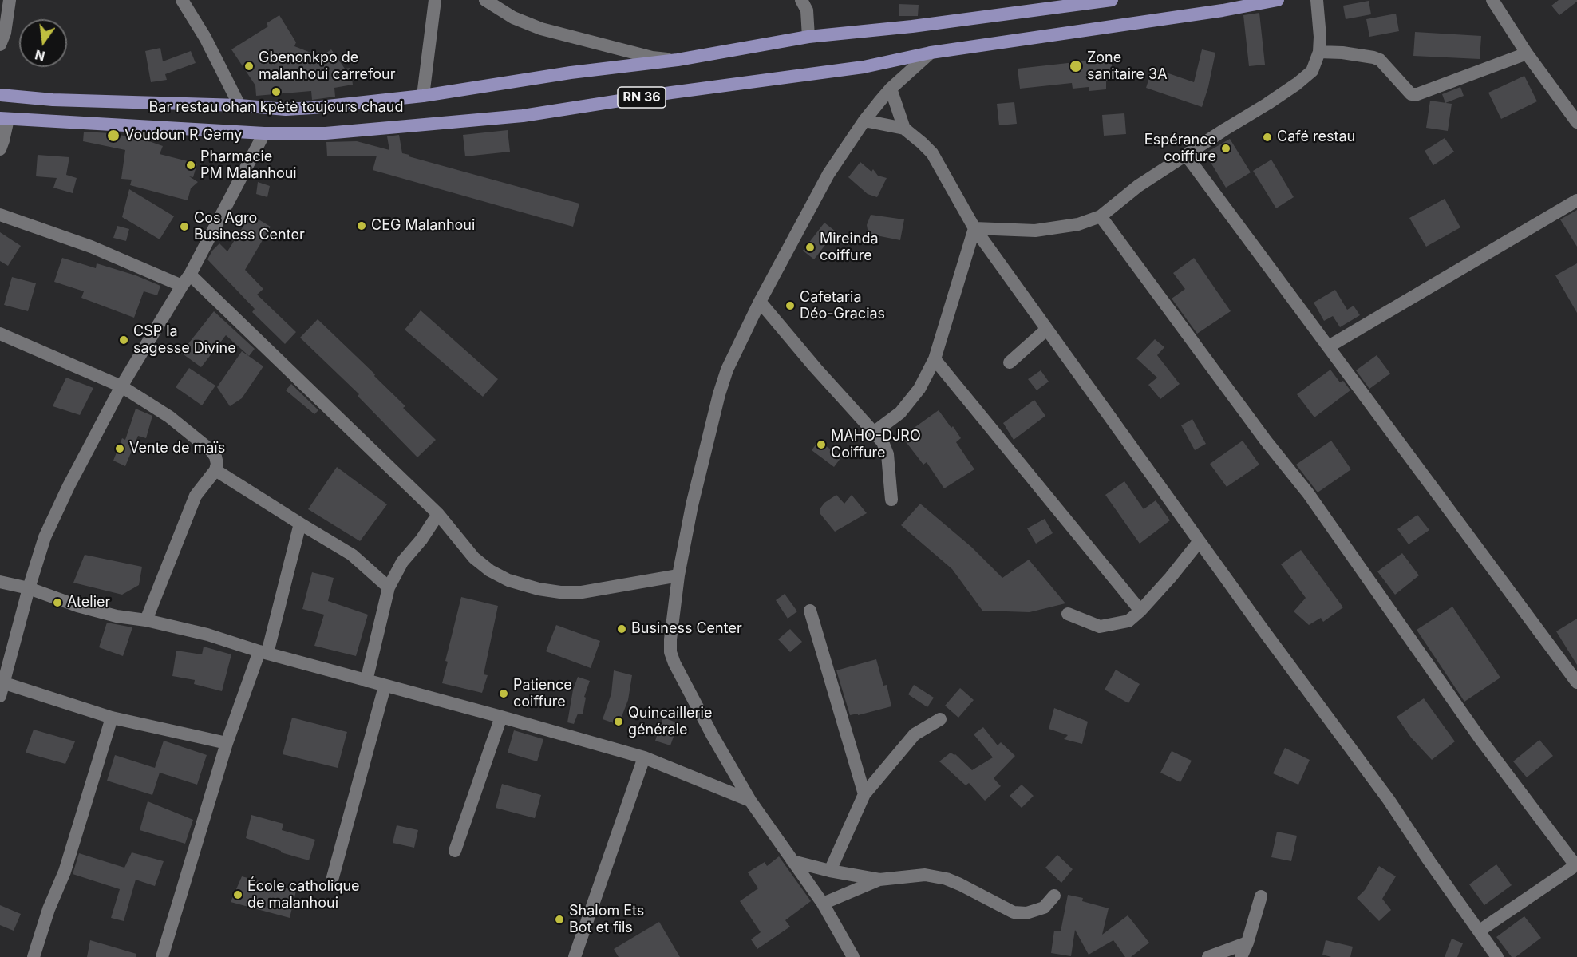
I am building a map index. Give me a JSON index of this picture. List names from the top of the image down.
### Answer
{
  "streets": {
    "main road": ["RN 36"]
  },
  "places": [
    "Gbenonkpo de malanhoui carrefour",
    "Zone sanitaire 3A",
    "Bar restau ohan kpètè toujours chaud",
    "Voudoun R Gemy",
    "Café restau",
    "Espérance coiffure",
    "Pharmacie PM Malanhoui",
    "CEG Malanhoui",
    "Cos Agro Business Center",
    "Mireinda coiffure",
    "Cafetaria Déo-Gracias",
    "CSP la sagesse Divine",
    "MAHO-DJRO Coiffure",
    "Vente de maïs",
    "Atelier",
    "Business Center",
    "Patience coiffure",
    "Quincaillerie générale",
    "École catholique de malanhoui",
    "Shalom Ets Bot et fils"
  ],
  "north": "bottom"
}
